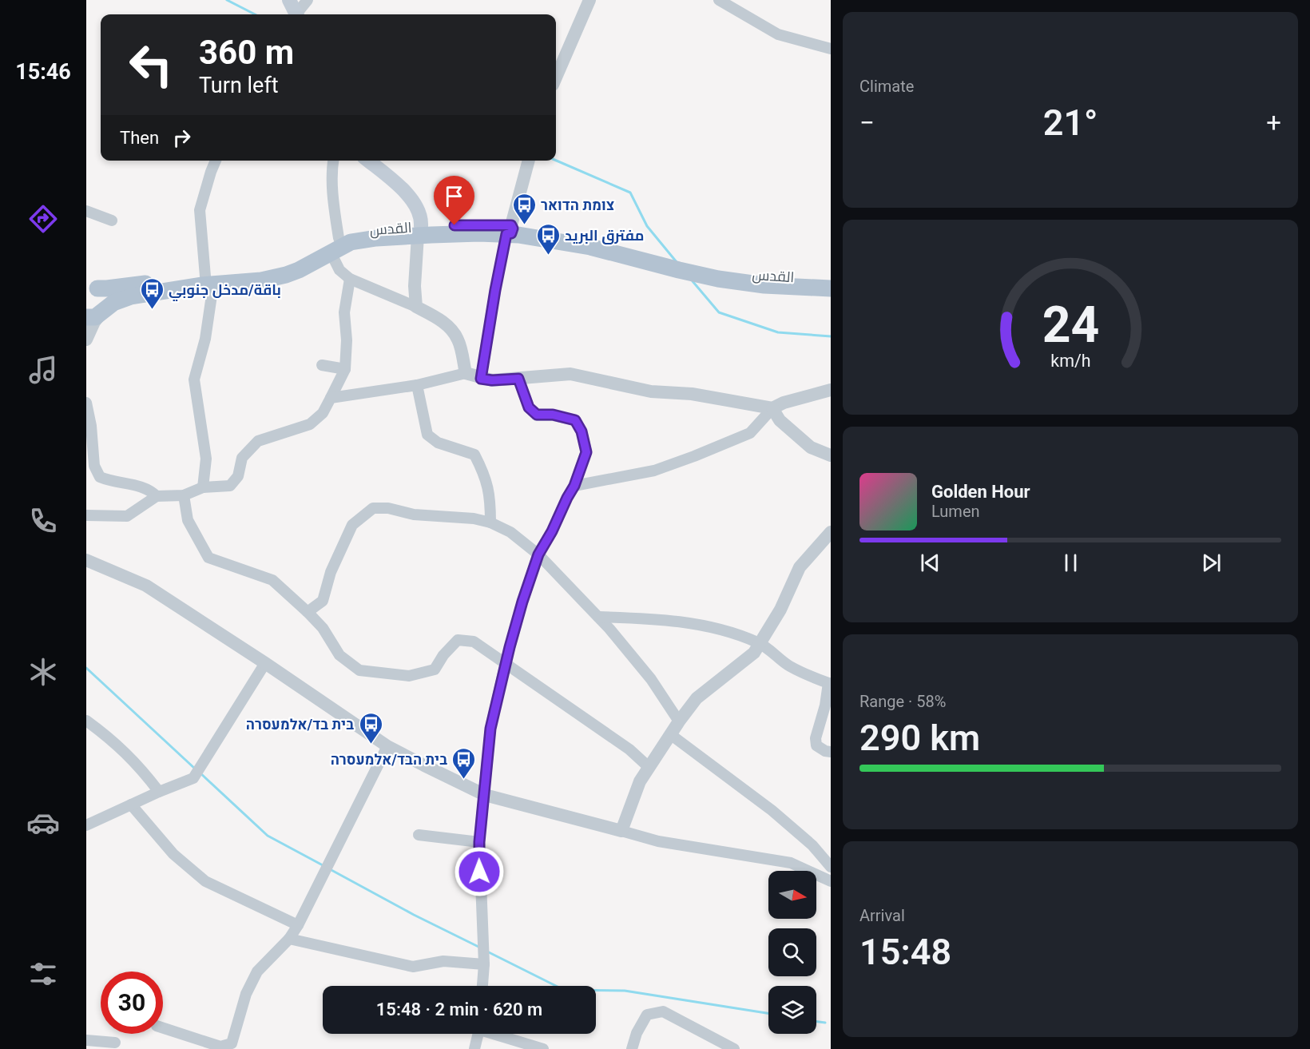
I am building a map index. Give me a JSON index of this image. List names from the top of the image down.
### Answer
{
  "streets": {
    "main road": ["القدس"]
  },
  "places": {
    "bus stop": [
      "צומת הדואר",
      "مفترق البريد",
      "باقة/مدخل جنوبي",
      "בית בד/אלמעסרה",
      "בית הבד/אלמעסרה"
    ]
  },
  "north": "right",
  "page": {
    "tabs": "15:46",
    "tile": [
      "Climate",
      ["Range · 58%", "290 km"],
      ["Arrival", "15:48"]
    ],
    "turn": ["360 m", "Turn left"],
    "heat": ["−", "21°", "+"],
    "then": "Then",
    "song": ["Golden Hour", "Lumen"],
    "limit": "30",
    "trip": "15:48 · 2 min · 620 m",
    "gauge": ["24", "km/h"]
  }
}
